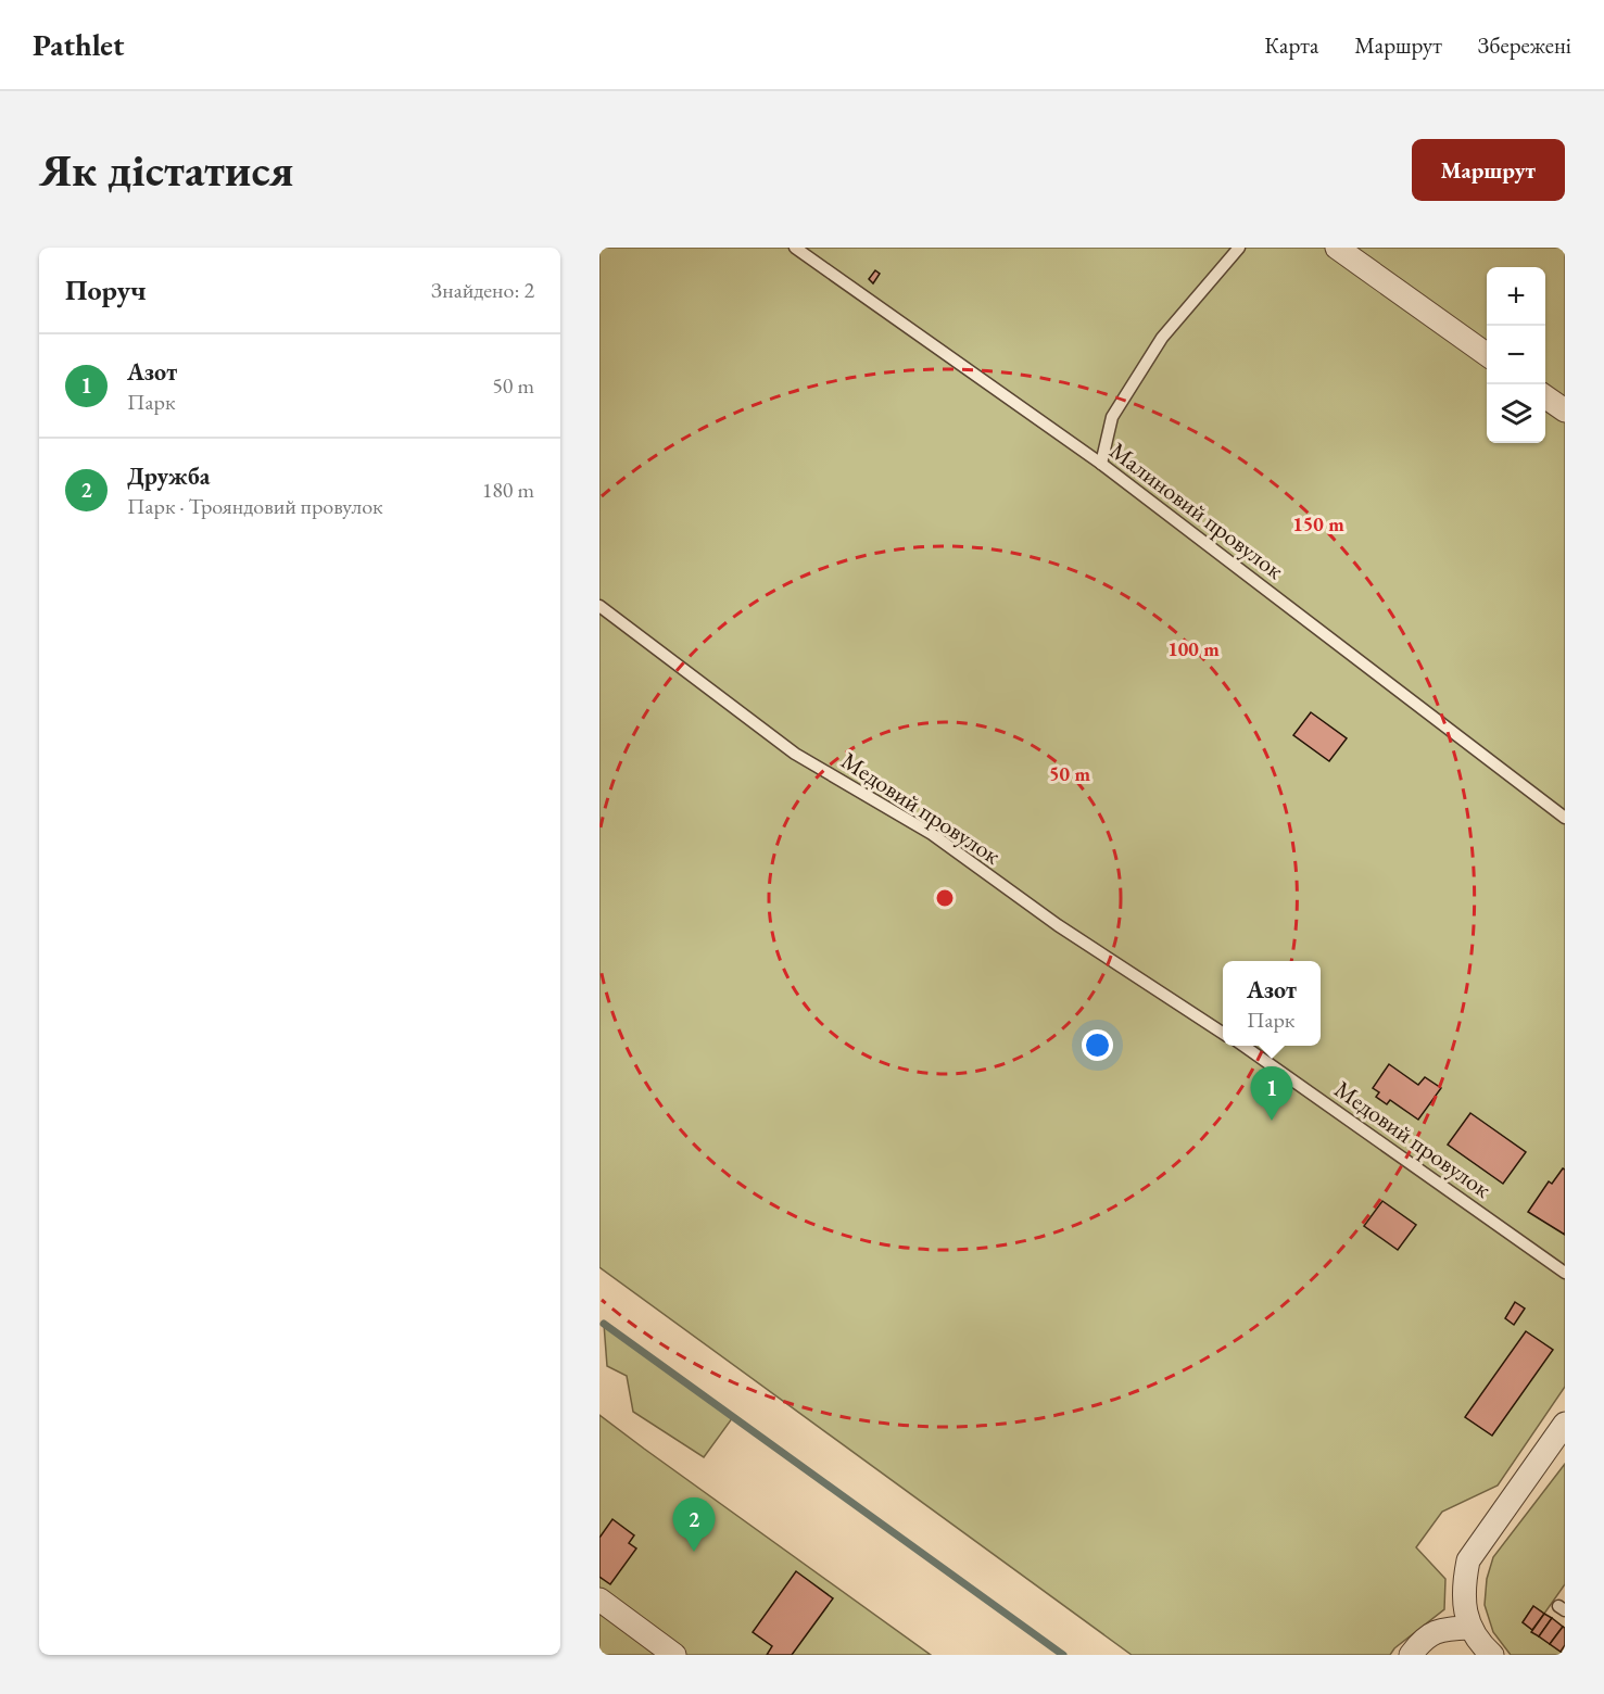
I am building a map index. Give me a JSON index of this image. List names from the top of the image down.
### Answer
{
  "streets": {
    "lane": ["Малиновий провулок", "Медовий провулок"]
  },
  "page": {
    "header": "Pathlet",
    "nav": ["Карта", "Маршрут", "Збережені"],
    "buttons": "Маршрут",
    "title": "Як дістатися",
    "heading": ["Поруч", "Знайдено: 2"],
    "map_buttons": ["+", "−"],
    "list": [
      {
        "mark": "1",
        "name": "Азот",
        "note": "Парк",
        "value": "50 m"
      },
      {
        "mark": "2",
        "name": "Дружба",
        "note": "Парк · Трояндовий провулок",
        "value": "180 m"
      }
    ],
    "popup": ["Азот", "Парк"],
    "pins": ["1", "2"]
  },
  "rings": ["150 m", "100 m", "50 m"]
}
